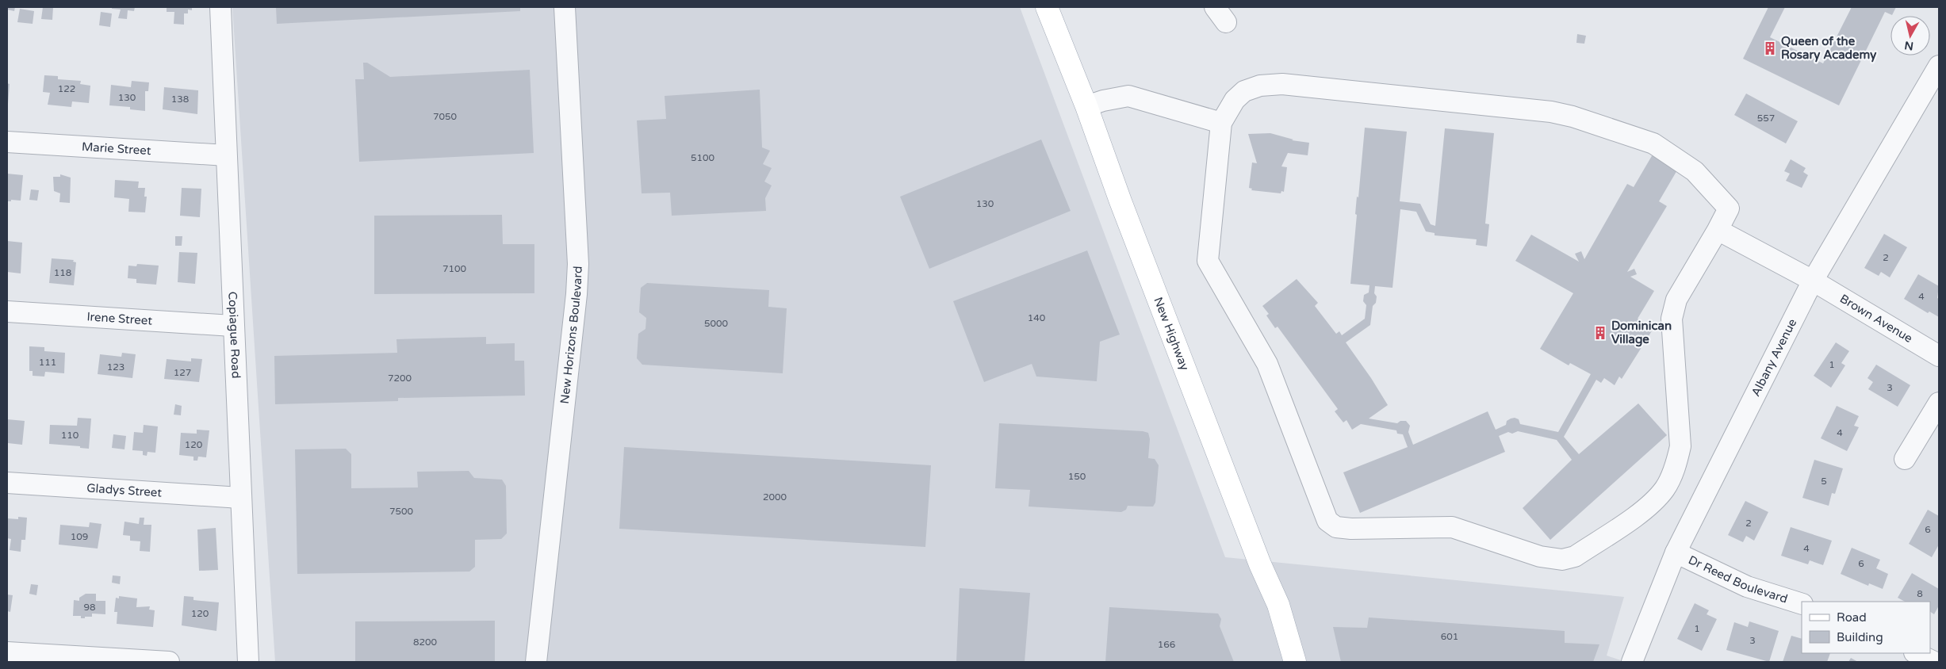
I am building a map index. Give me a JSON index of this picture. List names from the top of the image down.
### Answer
{
  "streets": {
    "main road": ["New Highway"],
    "street": [
      "Marie Street",
      "Irene Street",
      "Brown Avenue",
      "Copiague Road",
      "New Horizons Boulevard",
      "Albany Avenue",
      "Gladys Street",
      "Dr Reed Boulevard"
    ]
  },
  "crossings": [
    ["Marie Street", "Copiague Road"],
    ["Irene Street", "Copiague Road"],
    ["Brown Avenue", "Albany Avenue"],
    ["Copiague Road", "Gladys Street"],
    ["Albany Avenue", "Dr Reed Boulevard"]
  ],
  "places": {
    "building": ["Queen of the Rosary Academy", "Dominican Village"]
  },
  "house_numbers": [
    "122",
    "130",
    "138",
    "7050",
    "557",
    "5100",
    "130",
    "2",
    "7100",
    "118",
    "4",
    "140",
    "5000",
    "111",
    "1",
    "123",
    "127",
    "7200",
    "3",
    "4",
    "110",
    "120",
    "150",
    "5",
    "2000",
    "7500",
    "2",
    "6",
    "109",
    "4",
    "6",
    "8",
    "98",
    "120",
    "1",
    "601",
    "3",
    "8200",
    "166"
  ],
  "legend": ["Road", "Building"],
  "north": "bottom"
}
